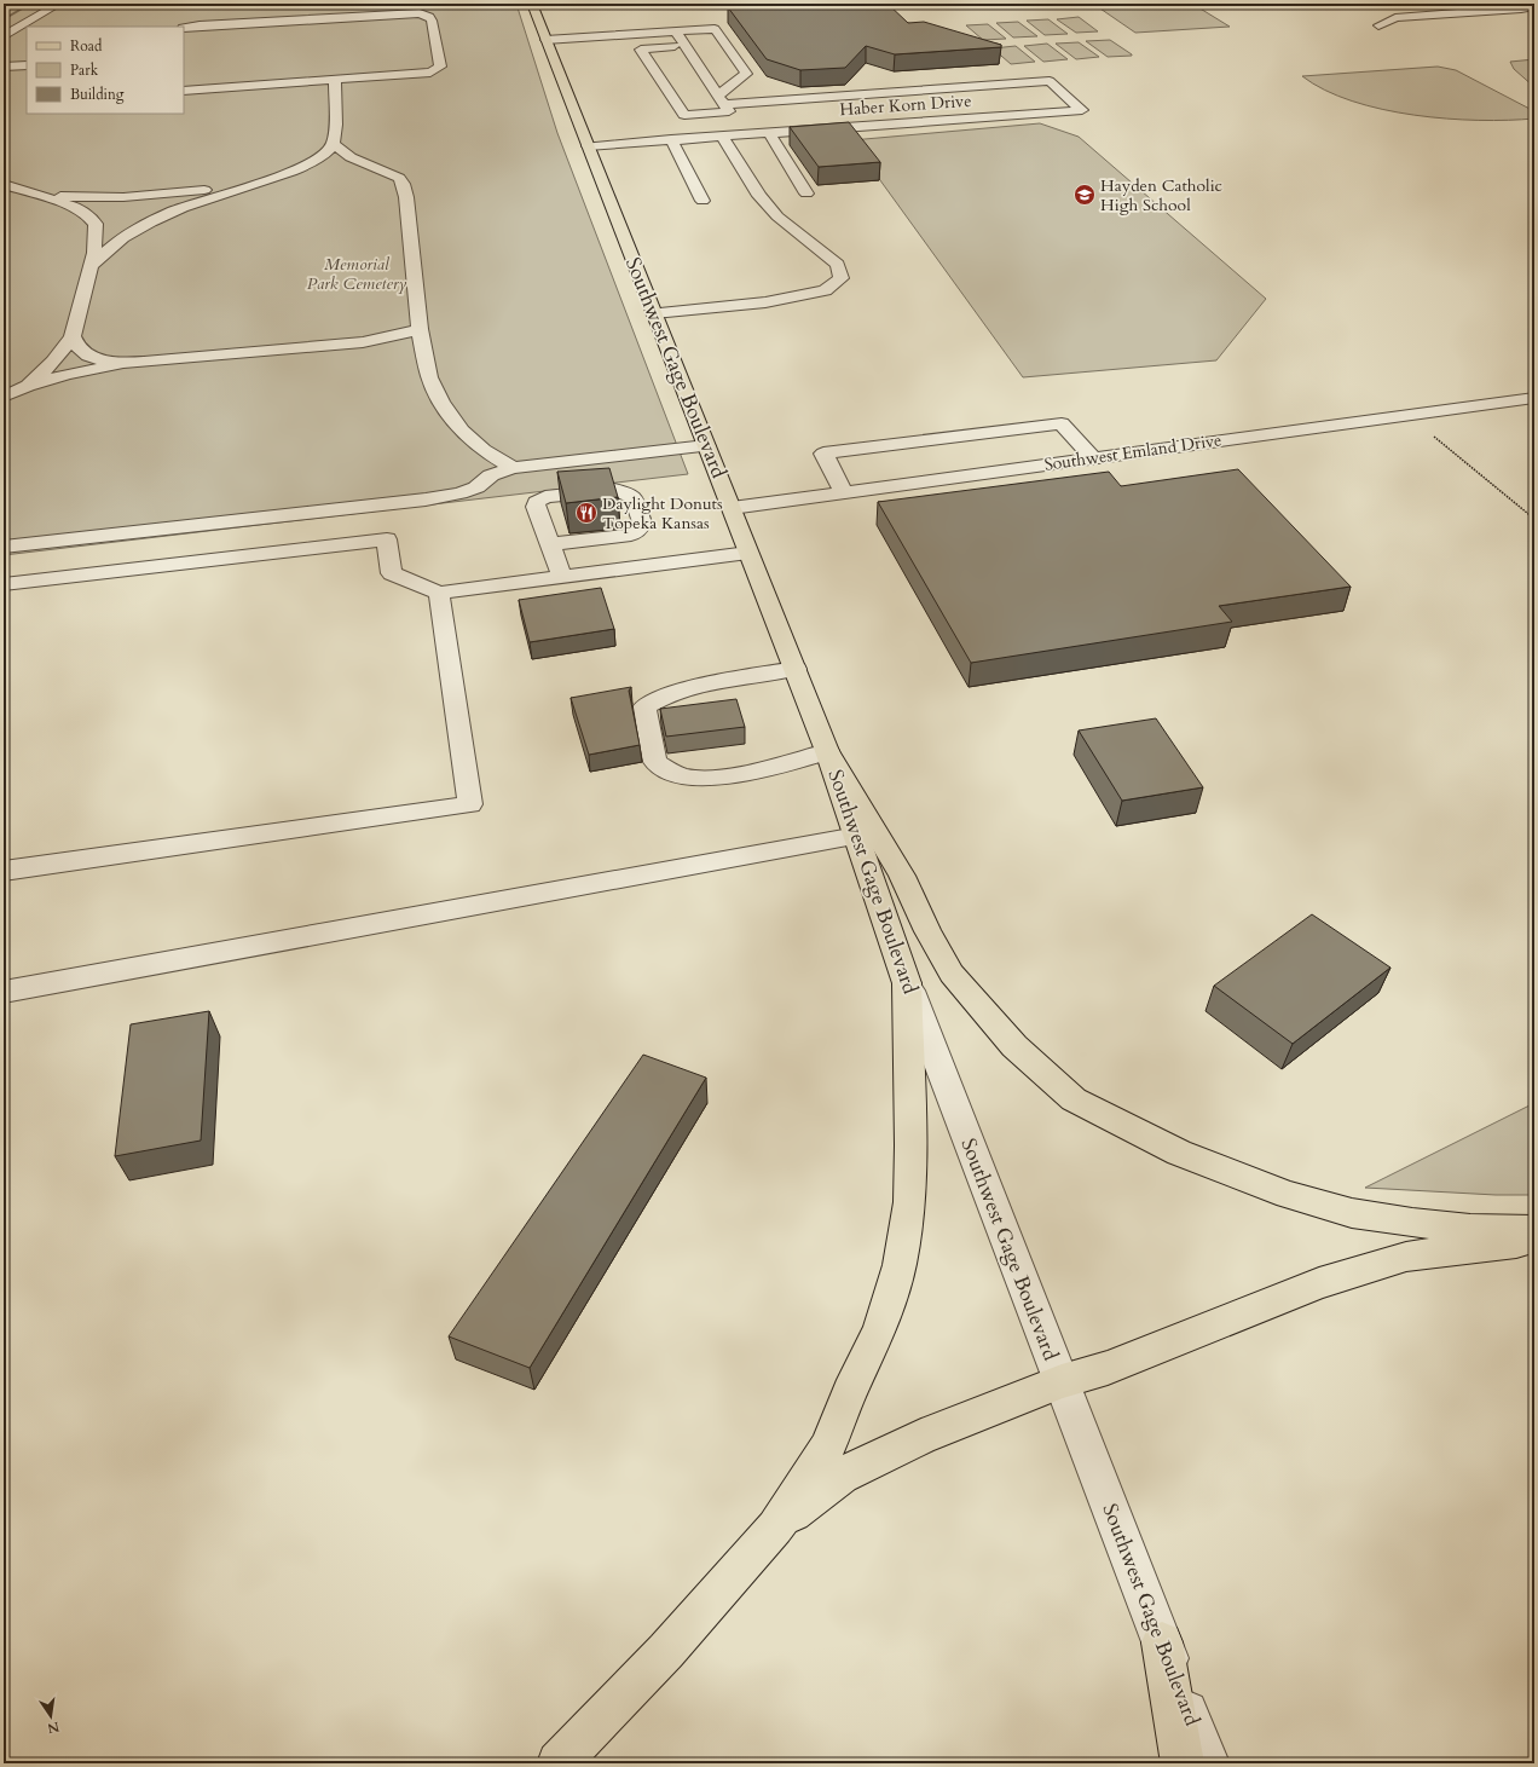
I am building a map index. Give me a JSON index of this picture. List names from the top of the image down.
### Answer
{
  "streets": {
    "main road": ["Southwest Gage Boulevard"],
    "street": ["Haber Korn Drive", "Southwest Emland Drive"]
  },
  "crossings": [
    ["Haber Korn Drive", "Southwest Gage Boulevard"],
    ["Southwest Gage Boulevard", "Southwest Emland Drive"]
  ],
  "parks": ["Memorial Park Cemetery"],
  "places": {
    "school or university": ["Hayden Catholic High School"],
    "restaurant": ["Daylight Donuts Topeka Kansas"]
  },
  "legend": ["Road", "Park", "Building"],
  "north": "bottom"
}
